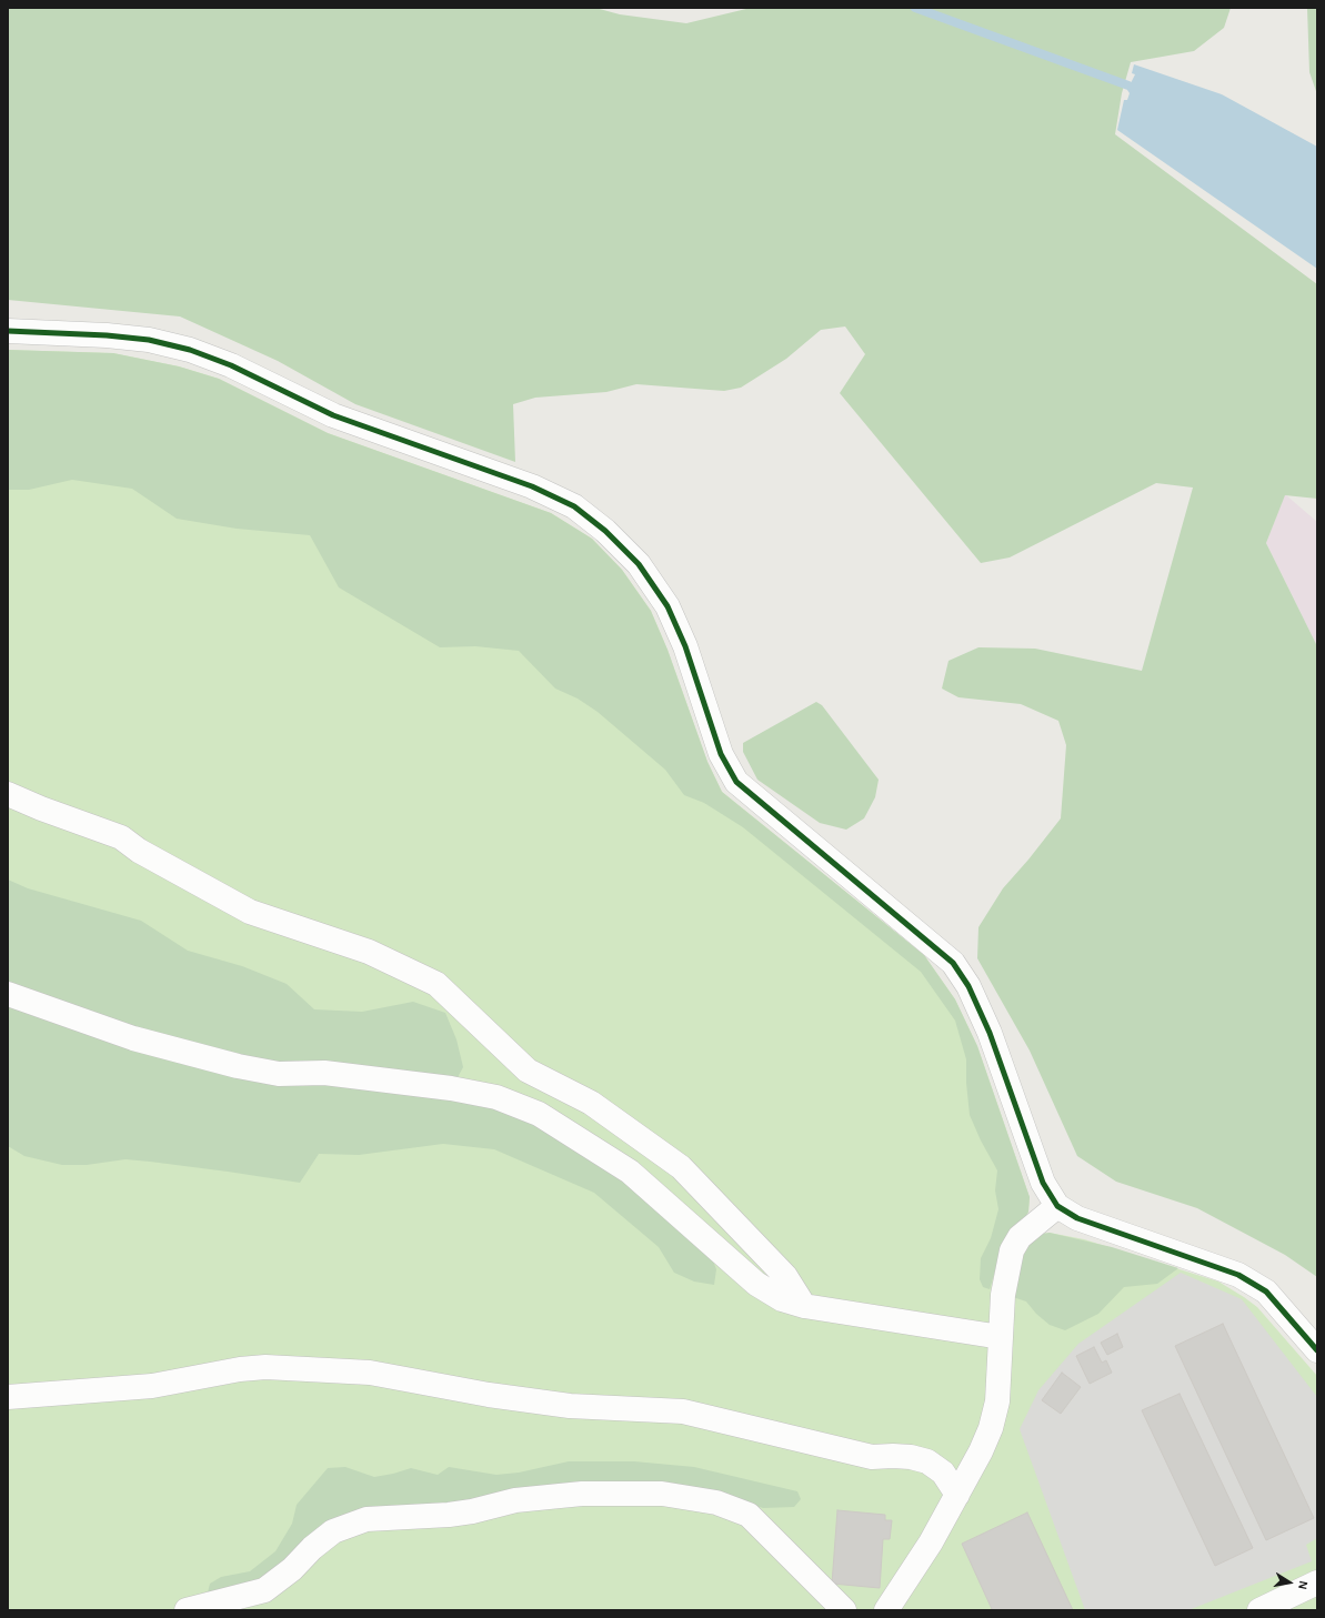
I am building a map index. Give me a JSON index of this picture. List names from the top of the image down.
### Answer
{
  "north": "right"
}
